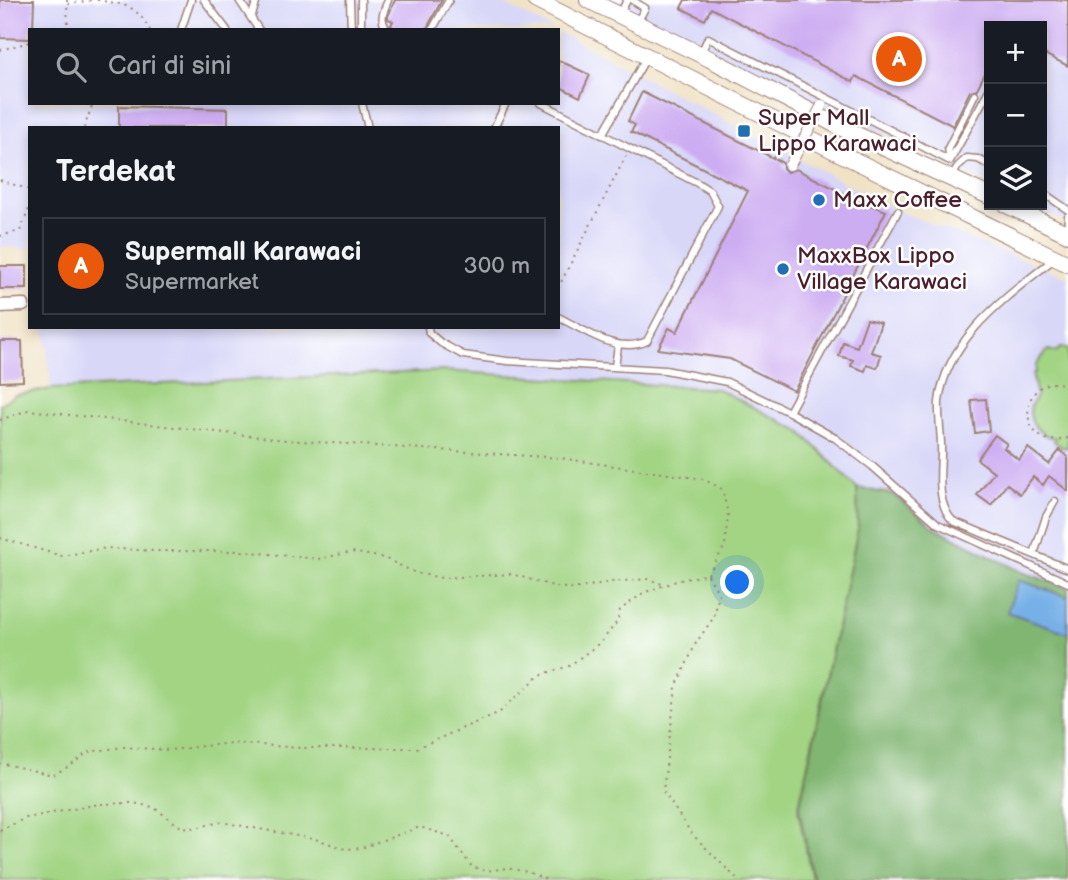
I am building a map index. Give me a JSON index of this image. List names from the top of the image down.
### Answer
{
  "places": {
    "transit": ["Super Mall Lippo Karawaci"],
    "other": ["Maxx Coffee", "MaxxBox Lippo Village Karawaci"]
  },
  "page": {
    "map_buttons": ["+", "−"],
    "search": "Cari di sini",
    "pins": "A",
    "heading": "Terdekat",
    "list": [
      {
        "mark": "A",
        "name": "Supermall Karawaci",
        "note": "Supermarket",
        "value": "300 m"
      }
    ]
  }
}
